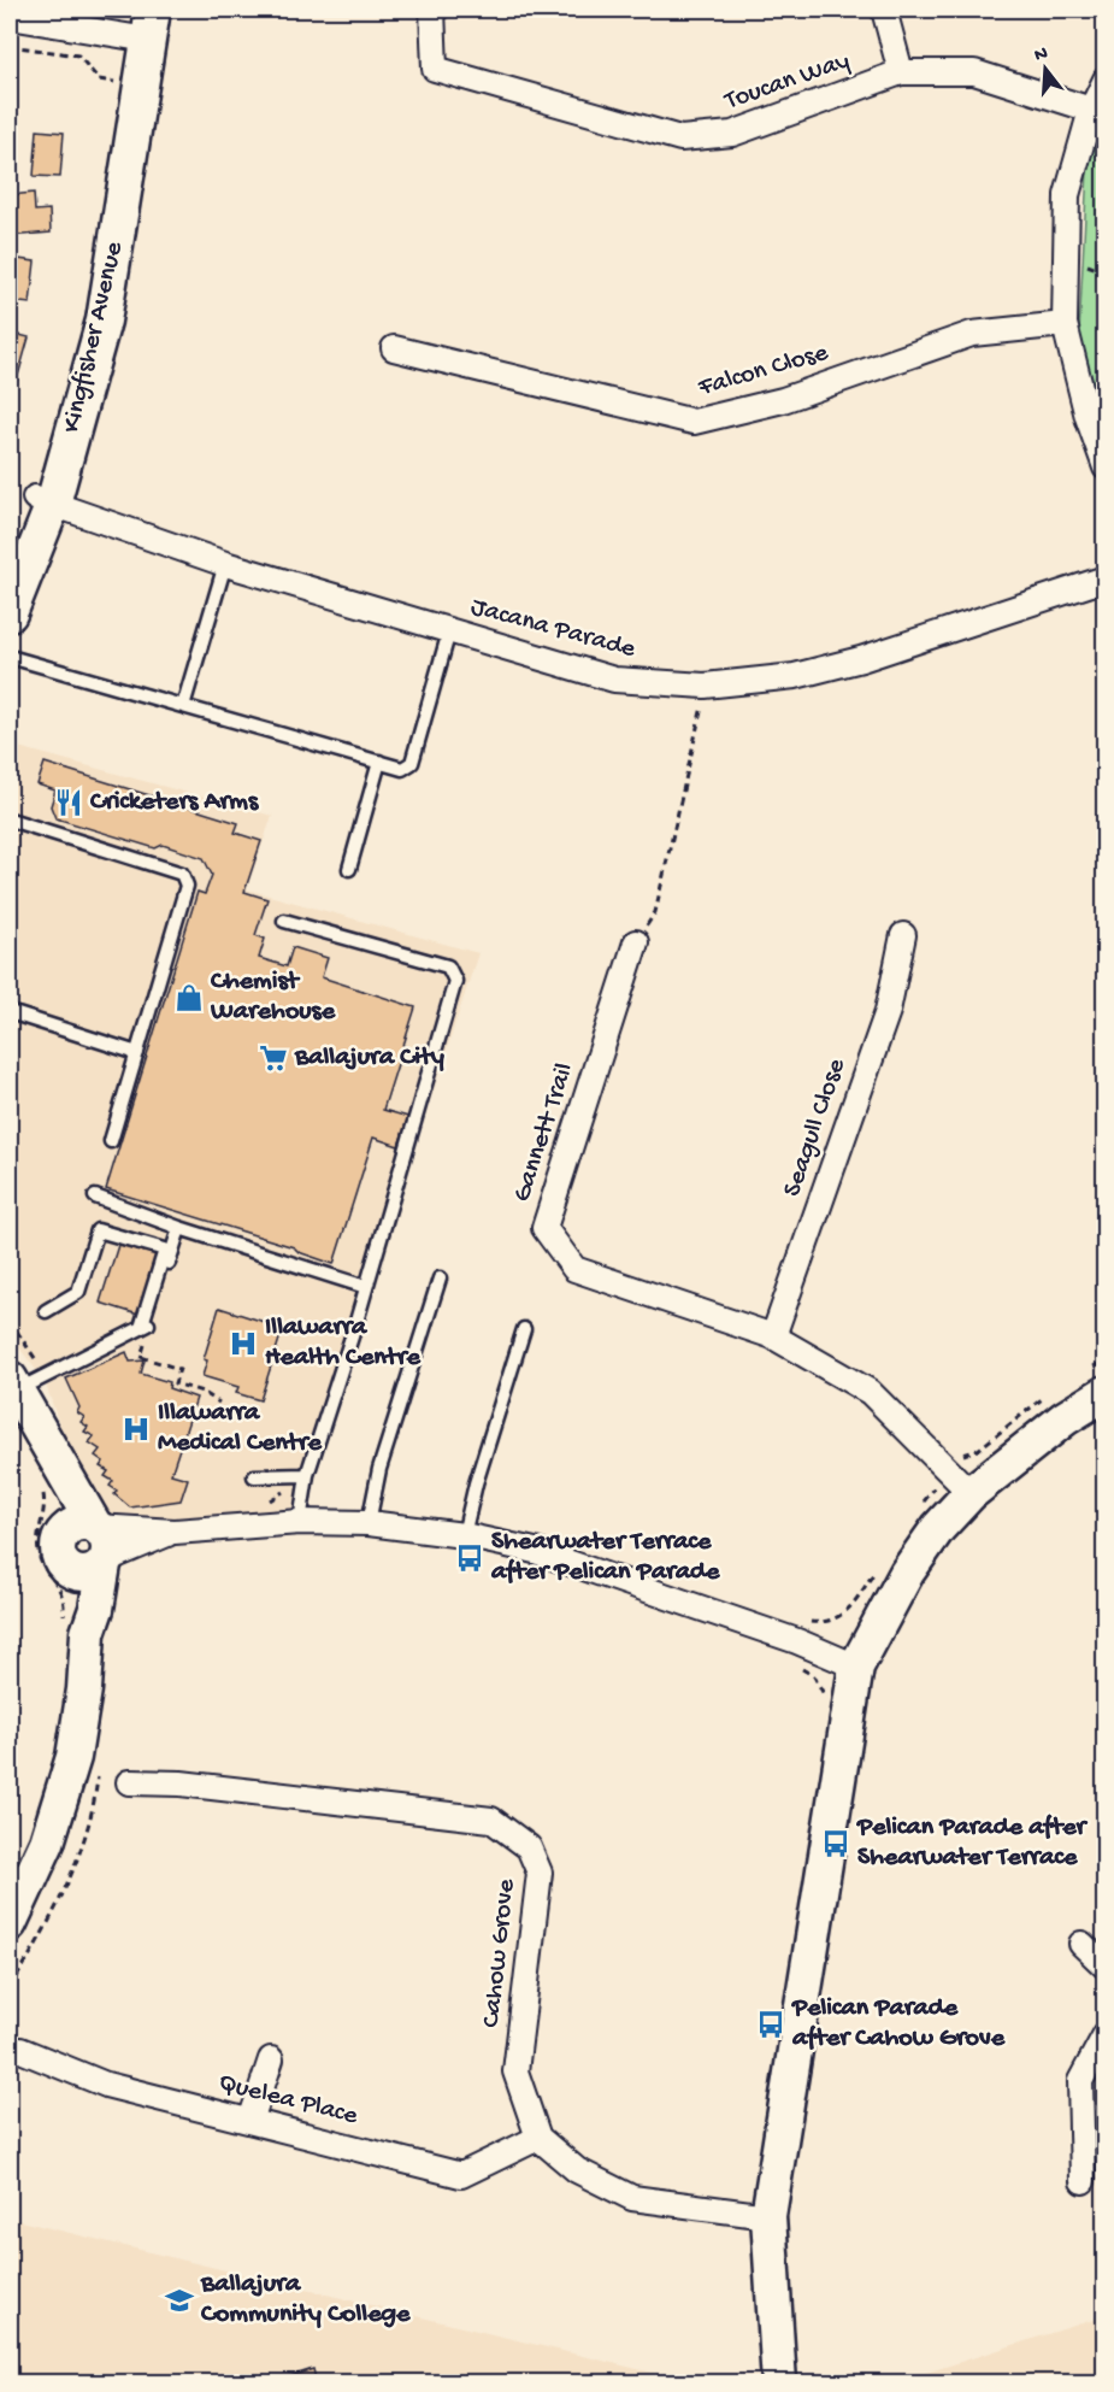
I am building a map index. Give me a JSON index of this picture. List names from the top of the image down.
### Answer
{
  "streets": {
    "street": [
      "Toucan Way",
      "Kingfisher Avenue",
      "Falcon Close",
      "Jacana Parade",
      "Seagull Close",
      "Gannett Trail",
      "Cahow Grove",
      "Quelea Place"
    ]
  },
  "crossings": [
    ["Kingfisher Avenue", "Jacana Parade"],
    ["Seagull Close", "Gannett Trail"],
    ["Cahow Grove", "Quelea Place"]
  ],
  "places": {
    "restaurant": ["Cricketers Arms"],
    "shop": ["Chemist Warehouse"],
    "supermarket": ["Ballajura City"],
    "hospital": ["Illawarra Health Centre", "Illawarra Medical Centre"],
    "bus stop": ["Shearwater Terrace after Pelican Parade", "Pelican Parade after Shearwater Terrace", "Pelican Parade after Cahow Grove"],
    "school or university": ["Ballajura Community College"]
  },
  "north": "top"
}
